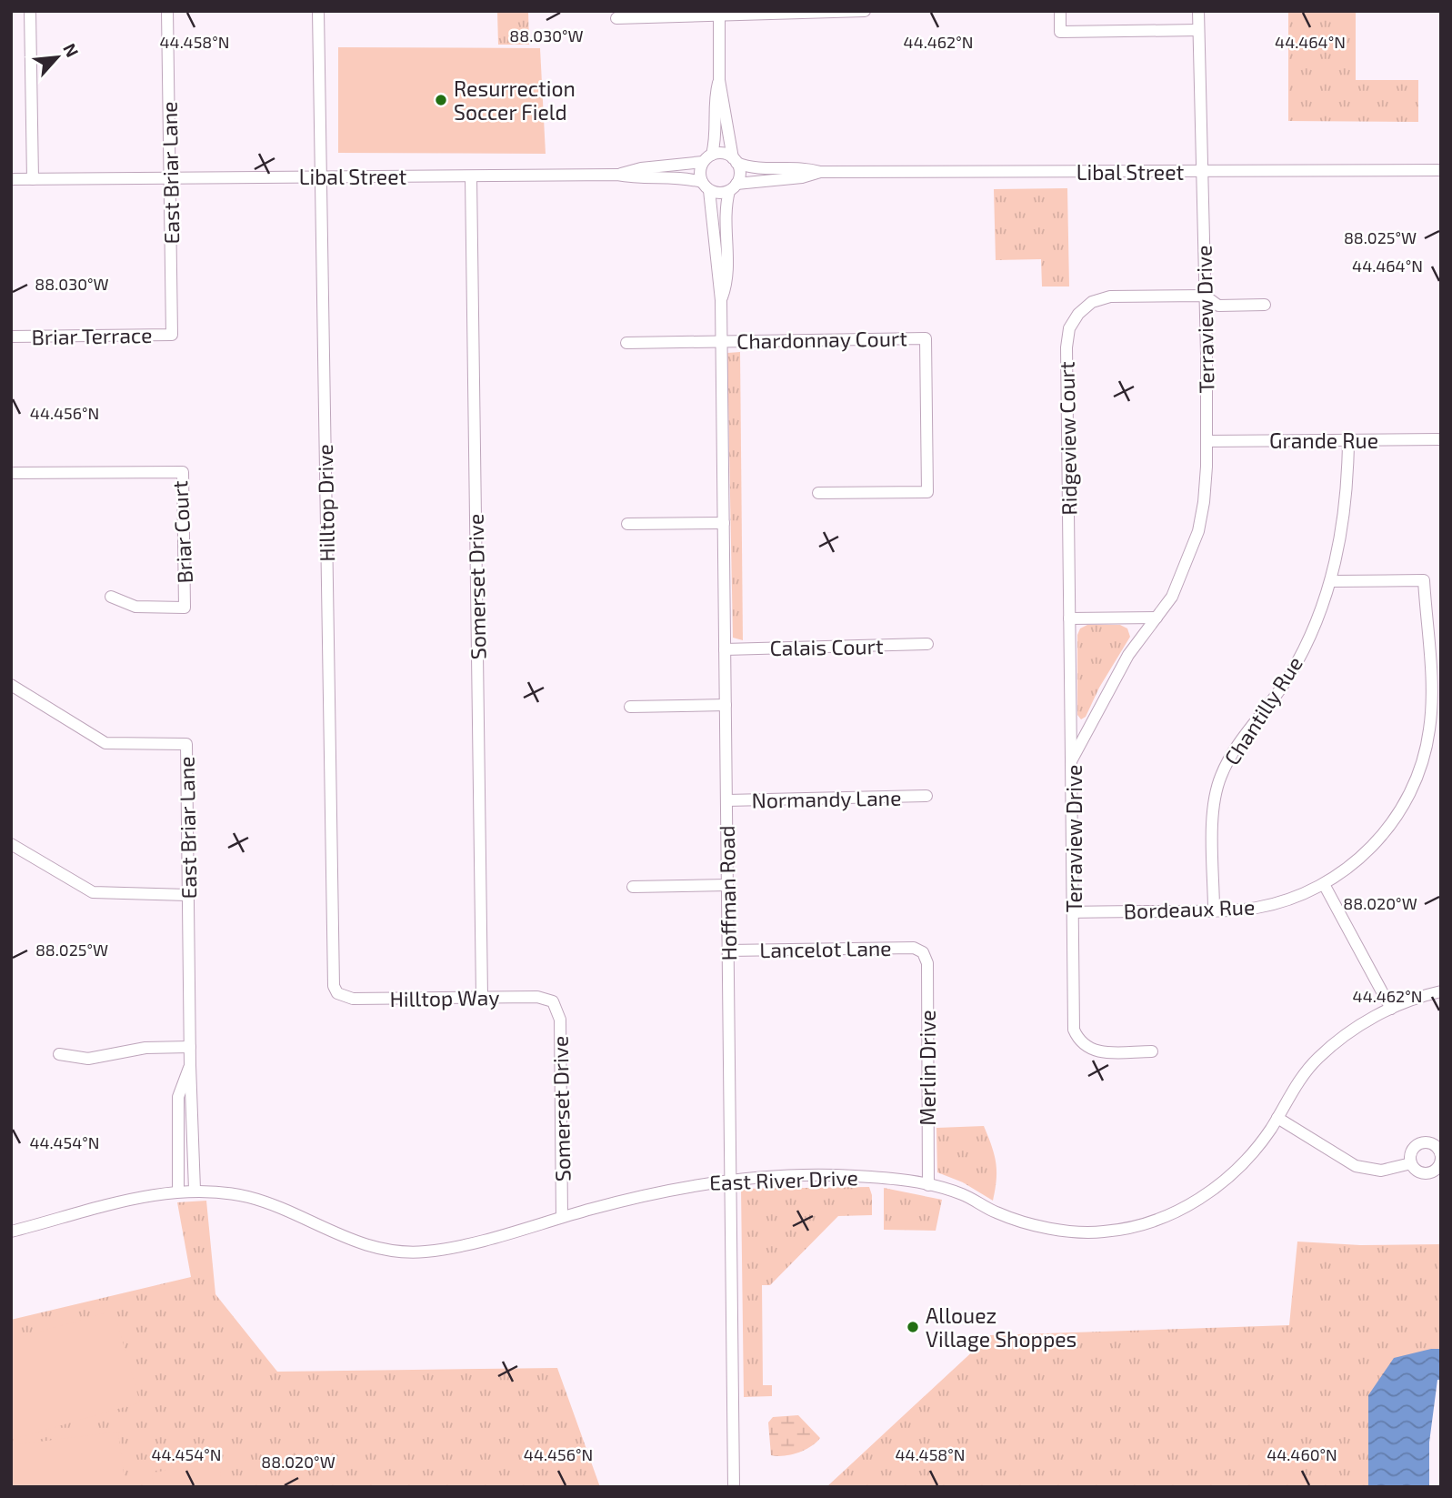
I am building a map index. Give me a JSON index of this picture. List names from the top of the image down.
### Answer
{
  "streets": {
    "street": [
      "Libal Street",
      "East Briar Lane",
      "Terraview Drive",
      "Briar Terrace",
      "Chardonnay Court",
      "Ridgeview Court",
      "Grande Rue",
      "Hilltop Drive",
      "Briar Court",
      "Somerset Drive",
      "Calais Court",
      "Chantilly Rue",
      "Normandy Lane",
      "Hoffman Road",
      "Bordeaux Rue",
      "Lancelot Lane",
      "Hilltop Way",
      "Merlin Drive",
      "East River Drive"
    ]
  },
  "crossings": [
    ["Libal Street", "East Briar Lane"],
    ["Libal Street", "Terraview Drive"],
    ["Libal Street", "Hilltop Drive"],
    ["Libal Street", "Somerset Drive"],
    ["Libal Street", "Hoffman Road"],
    ["East Briar Lane", "Briar Terrace"],
    ["East Briar Lane", "East River Drive"],
    ["Terraview Drive", "Ridgeview Court"],
    ["Terraview Drive", "Grande Rue"],
    ["Terraview Drive", "Bordeaux Rue"],
    ["Chardonnay Court", "Hoffman Road"],
    ["Grande Rue", "Chantilly Rue"],
    ["Hilltop Drive", "Hilltop Way"],
    ["Somerset Drive", "Hilltop Way"],
    ["Somerset Drive", "East River Drive"],
    ["Calais Court", "Hoffman Road"],
    ["Chantilly Rue", "Bordeaux Rue"],
    ["Normandy Lane", "Hoffman Road"],
    ["Hoffman Road", "Lancelot Lane"],
    ["Hoffman Road", "East River Drive"],
    ["Lancelot Lane", "Merlin Drive"],
    ["Merlin Drive", "East River Drive"]
  ],
  "places": ["Resurrection Soccer Field", "Allouez Village Shoppes"],
  "north": "top right",
  "coordinates": [
    "88.030°W",
    "44.458°N",
    "44.462°N",
    "44.464°N",
    "88.025°W",
    "44.456°N",
    "88.020°W",
    "44.454°N",
    "44.460°N"
  ]
}
